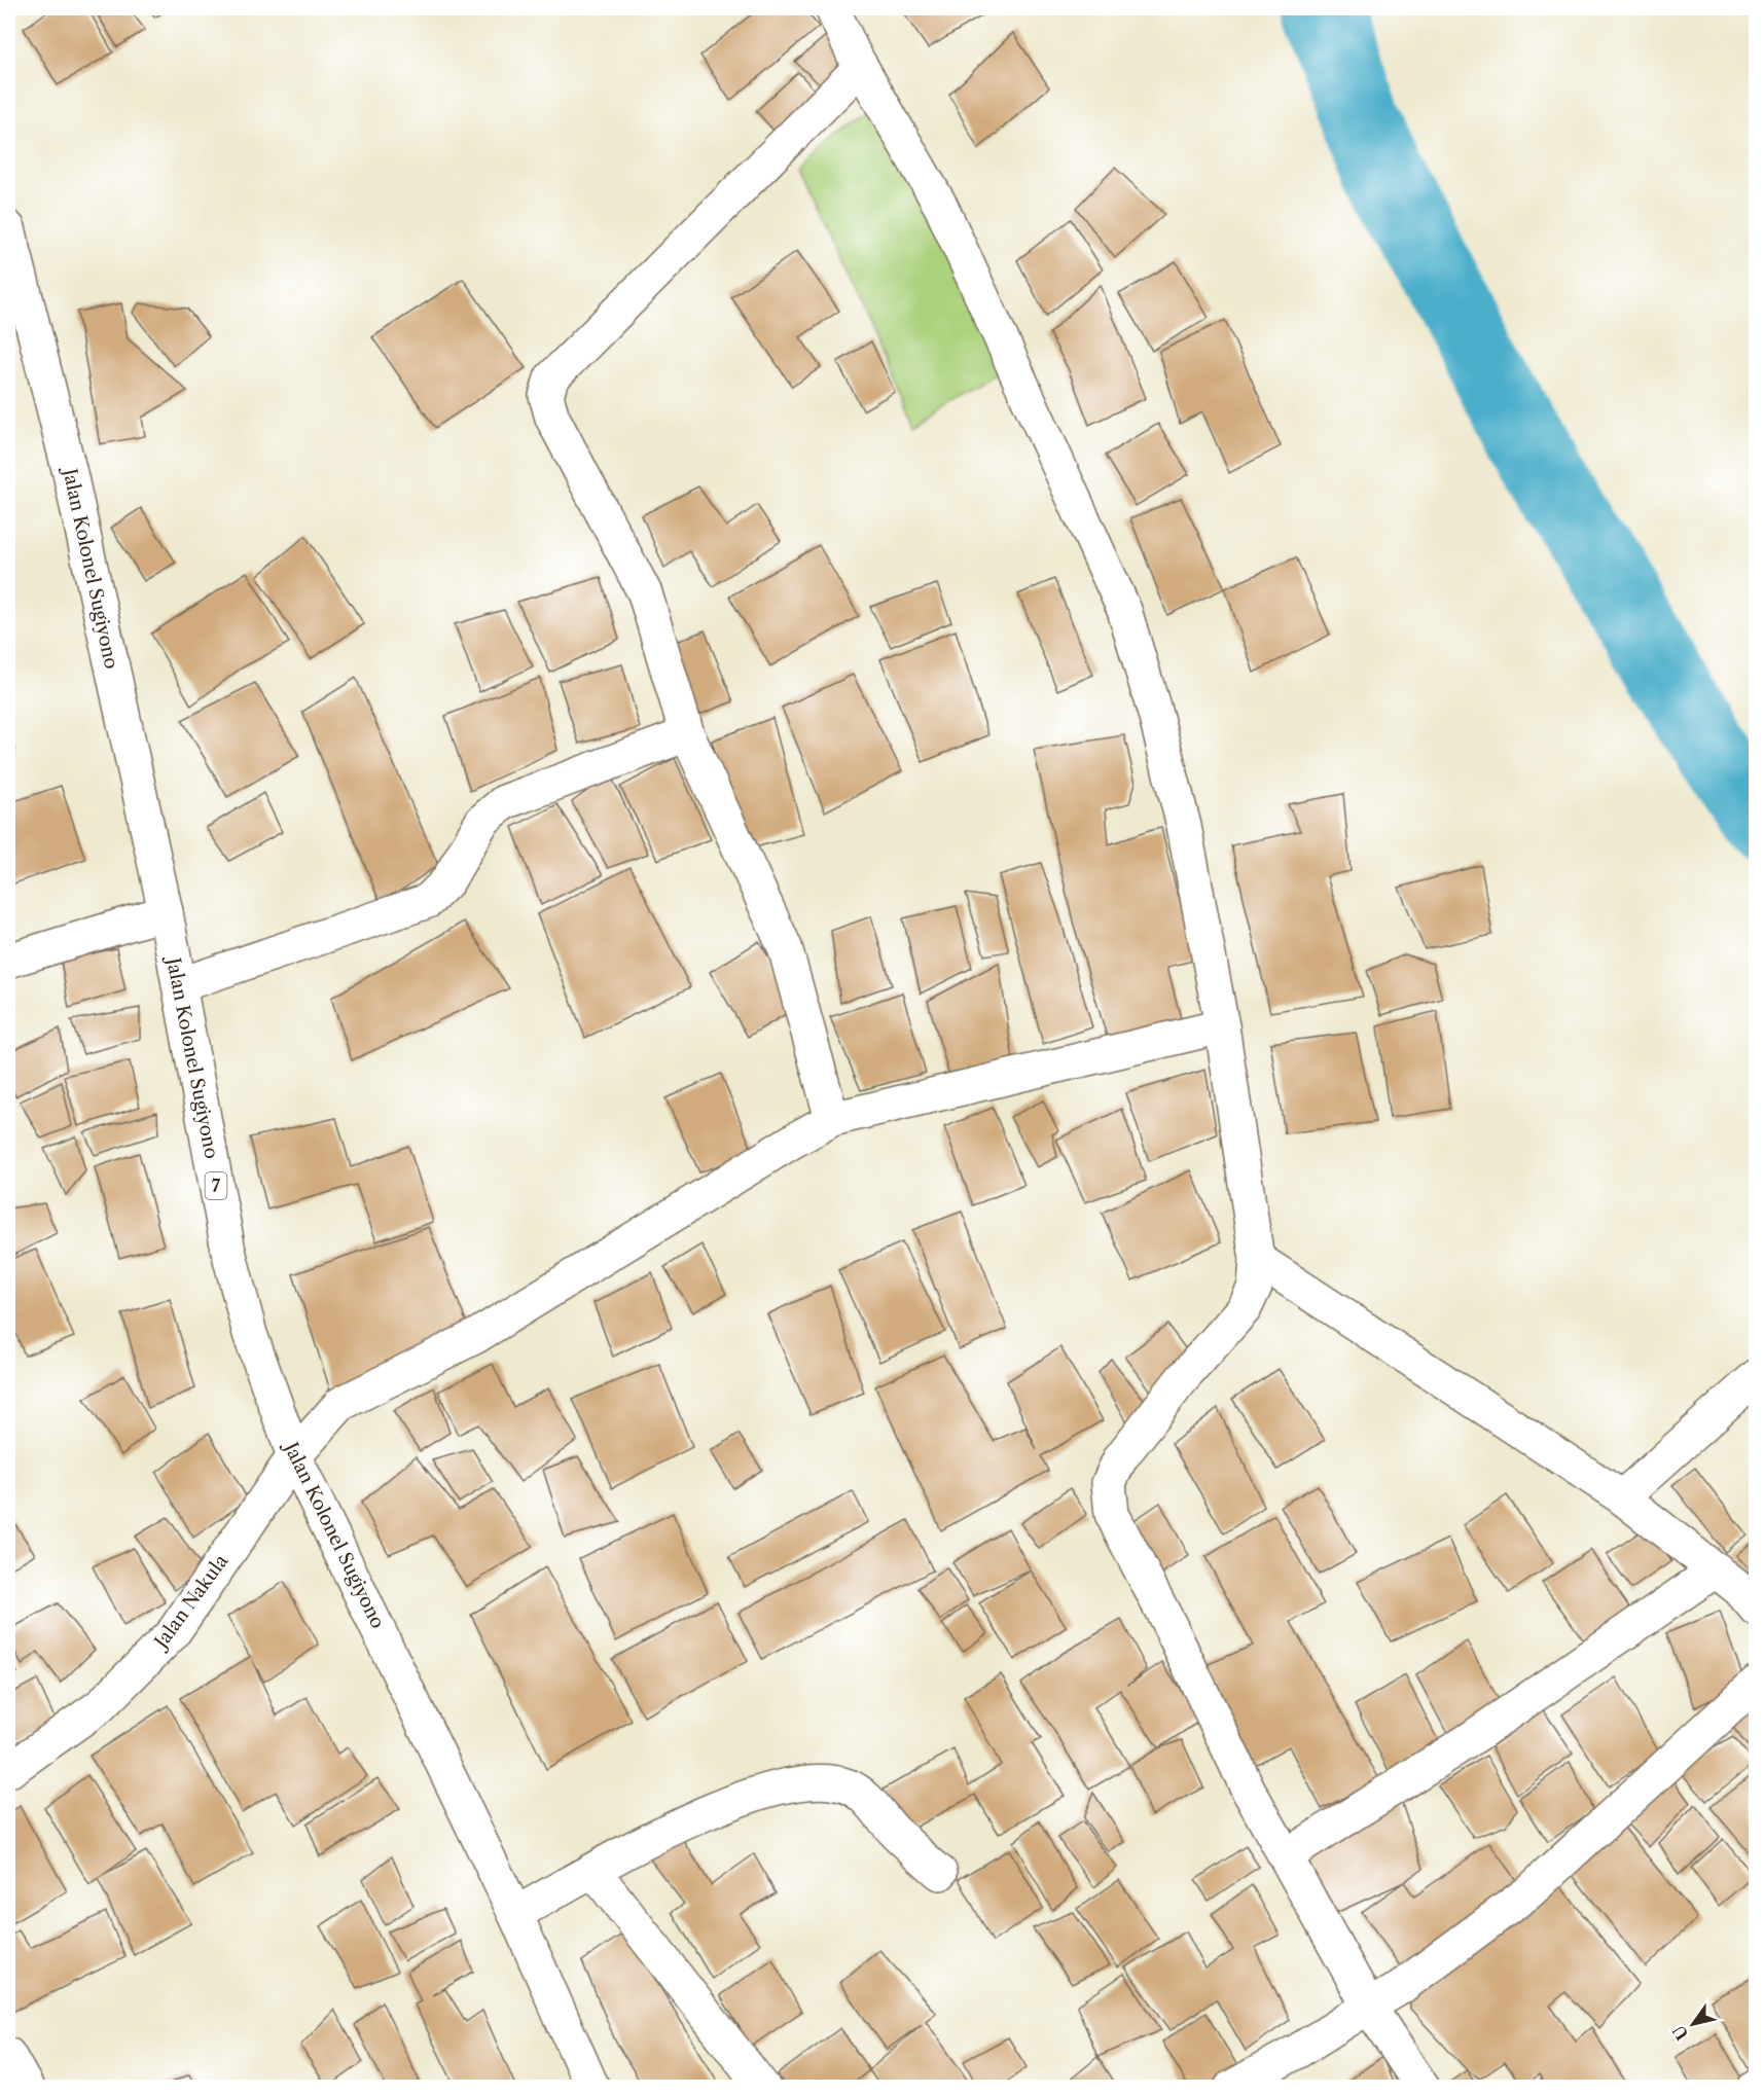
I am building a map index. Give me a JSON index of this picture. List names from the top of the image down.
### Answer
{
  "streets": {
    "main road": ["Jalan Kolonel Sugiyono", "7", "Jalan Nakula"]
  },
  "crossings": [
    ["Jalan Kolonel Sugiyono", "Jalan Nakula"]
  ],
  "north": "bottom left"
}
